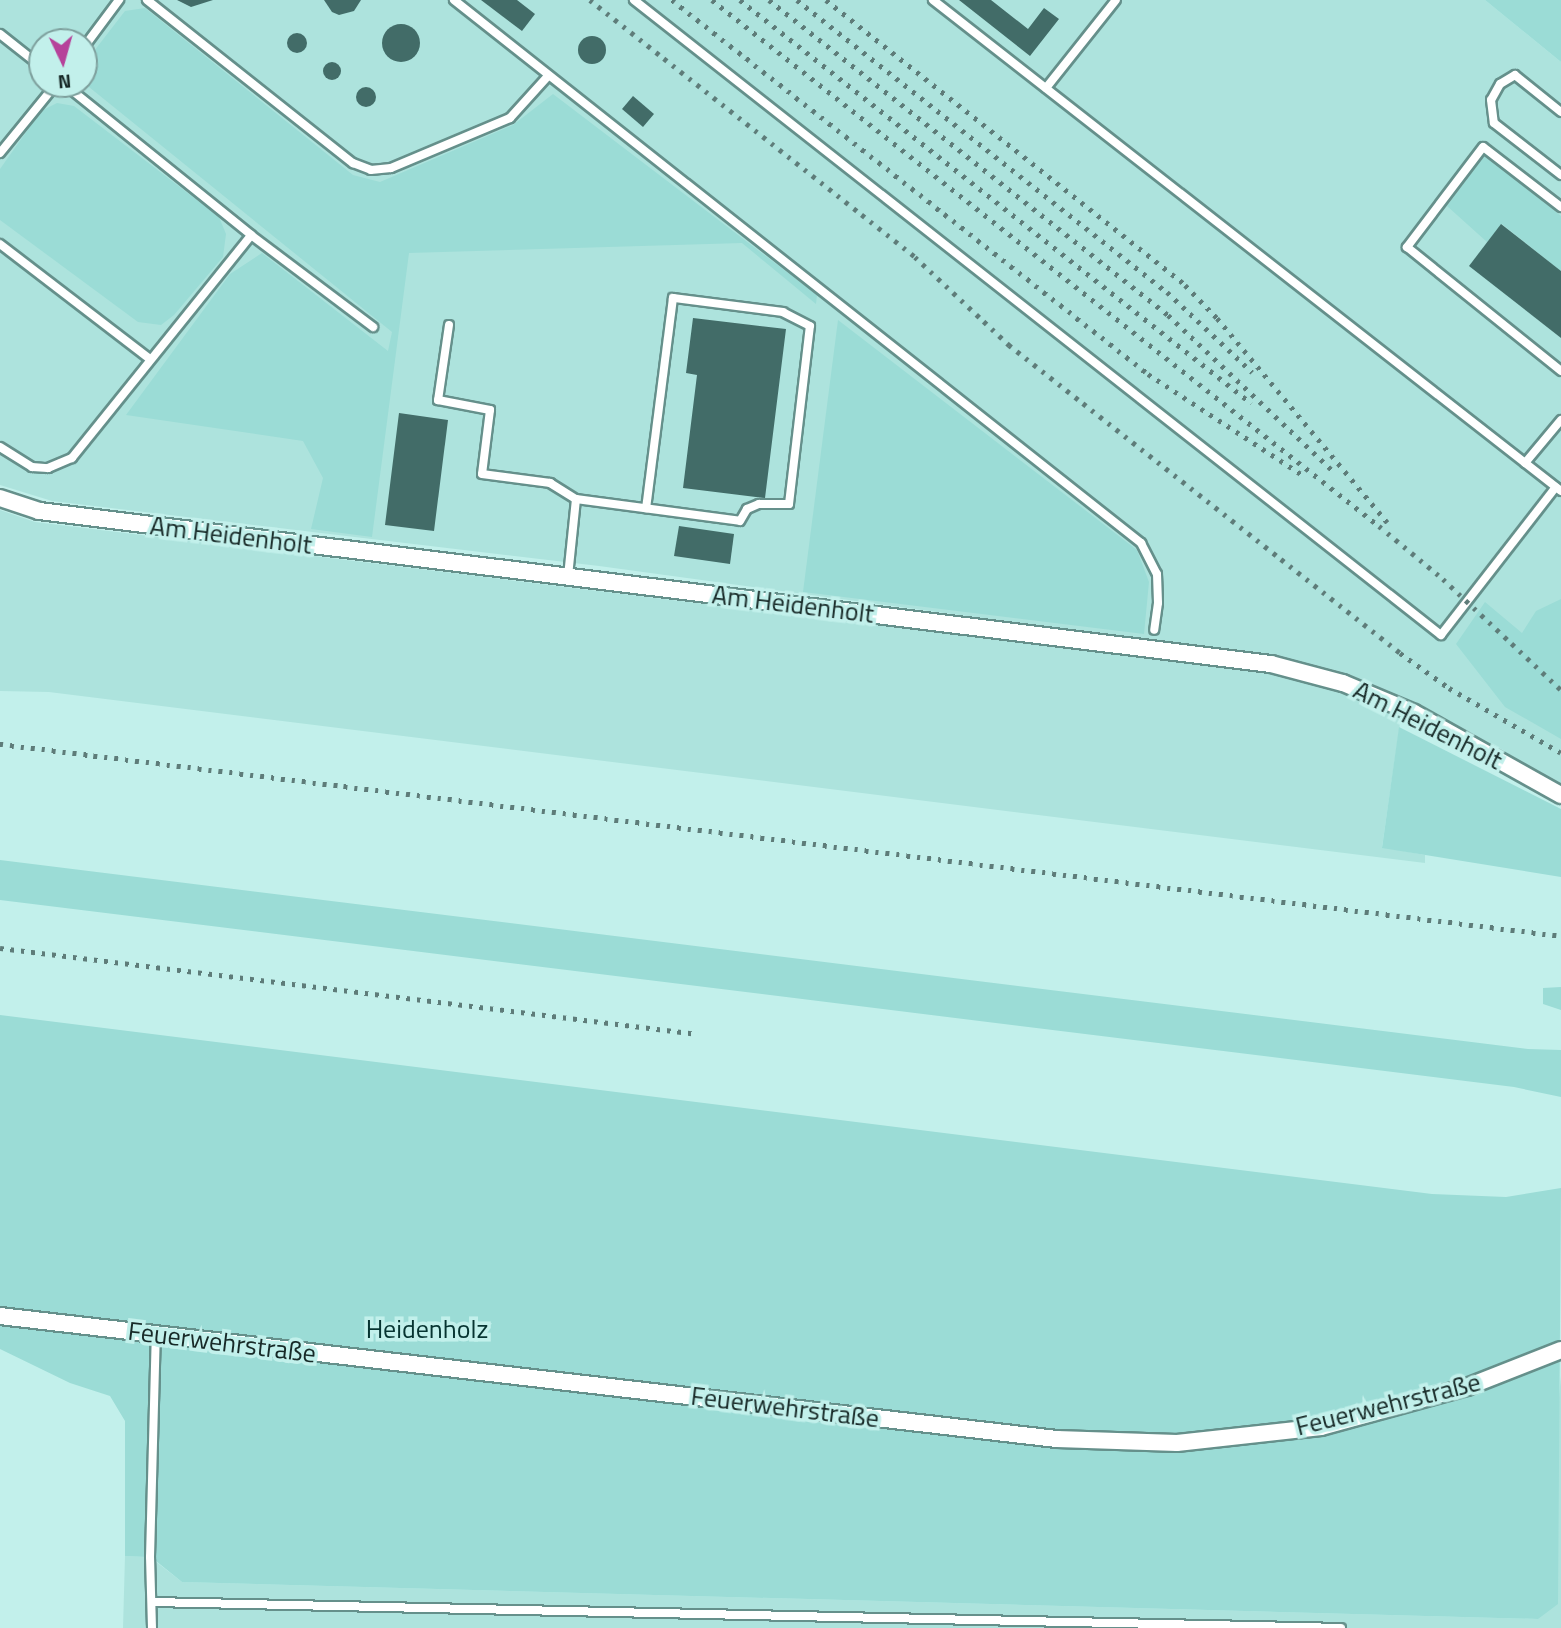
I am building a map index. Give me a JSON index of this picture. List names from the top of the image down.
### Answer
{
  "streets": {
    "street": ["Am Heidenholt", "Feuerwehrstraße"]
  },
  "parks": ["Heidenholz"],
  "north": "bottom"
}
